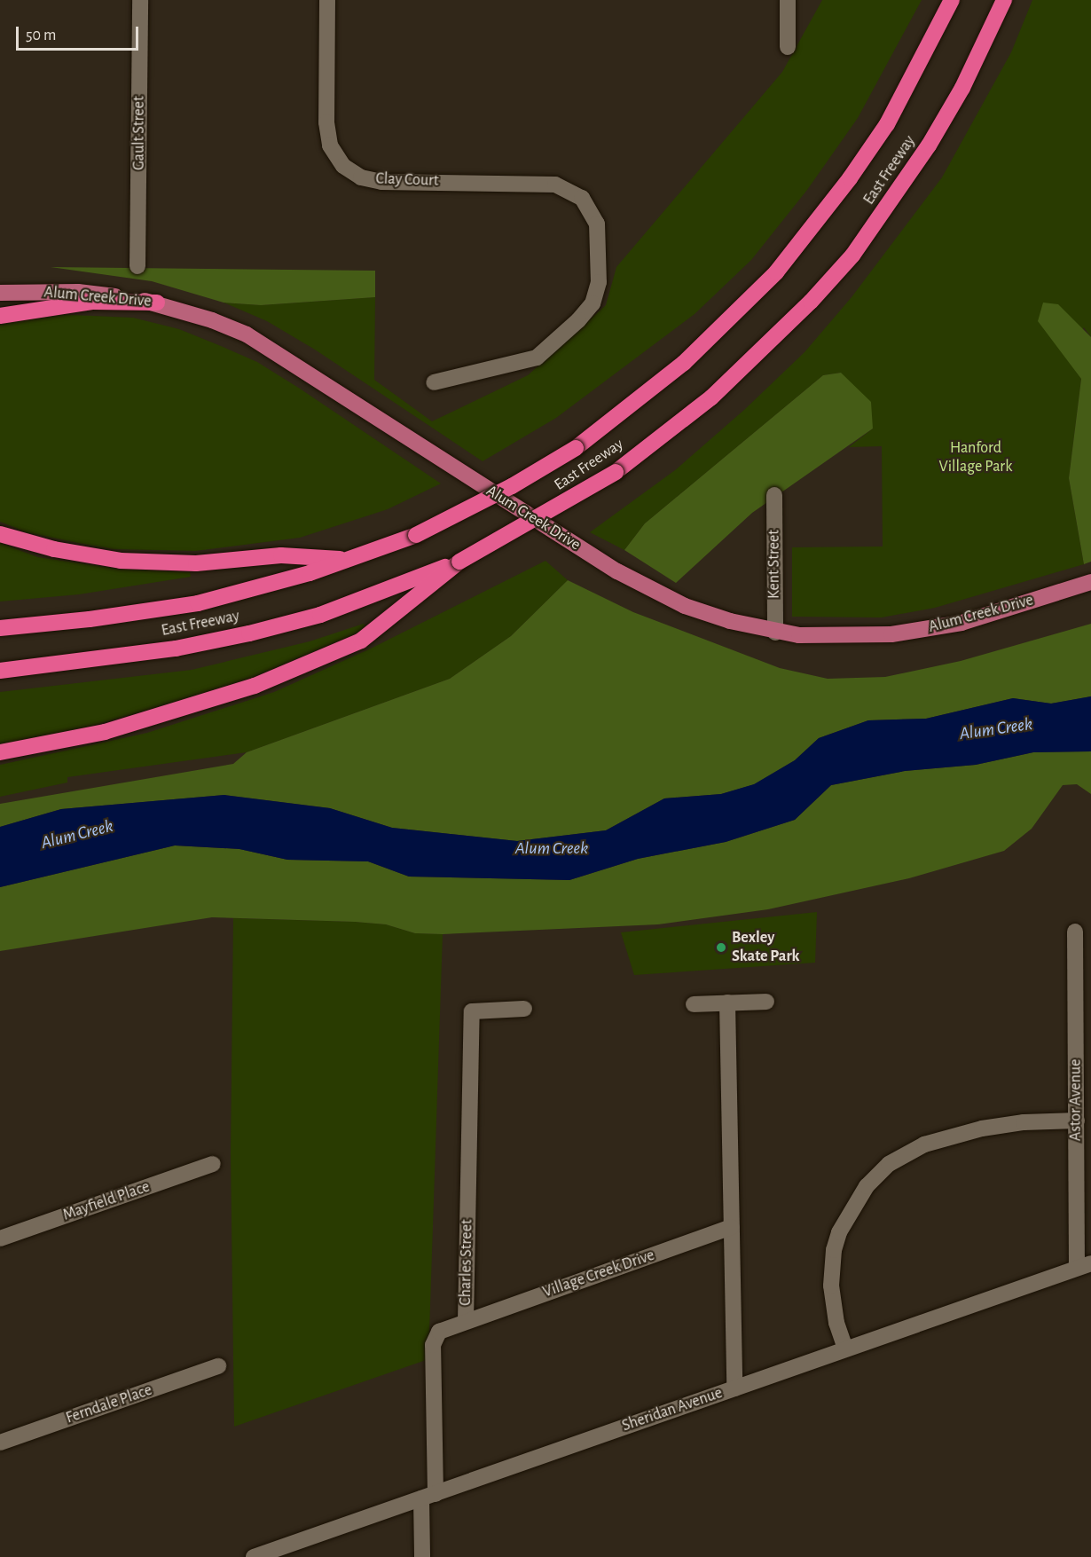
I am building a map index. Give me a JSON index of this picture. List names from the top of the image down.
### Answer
{
  "streets": {
    "highway": ["East Freeway"],
    "main road": ["Alum Creek Drive"],
    "street": [
      "Gault Street",
      "Clay Court",
      "Kent Street",
      "Astor Avenue",
      "Mayfield Place",
      "Charles Street",
      "Village Creek Drive",
      "Ferndale Place",
      "Sheridan Avenue"
    ]
  },
  "crossings": [
    ["Alum Creek Drive", "Kent Street"],
    ["Astor Avenue", "Sheridan Avenue"],
    ["Charles Street", "Village Creek Drive"],
    ["Charles Street", "Sheridan Avenue"]
  ],
  "water": ["Alum Creek"],
  "parks": ["Hanford Village Park"],
  "places": ["Bexley Skate Park"],
  "scale_bar": "50 m"
}
